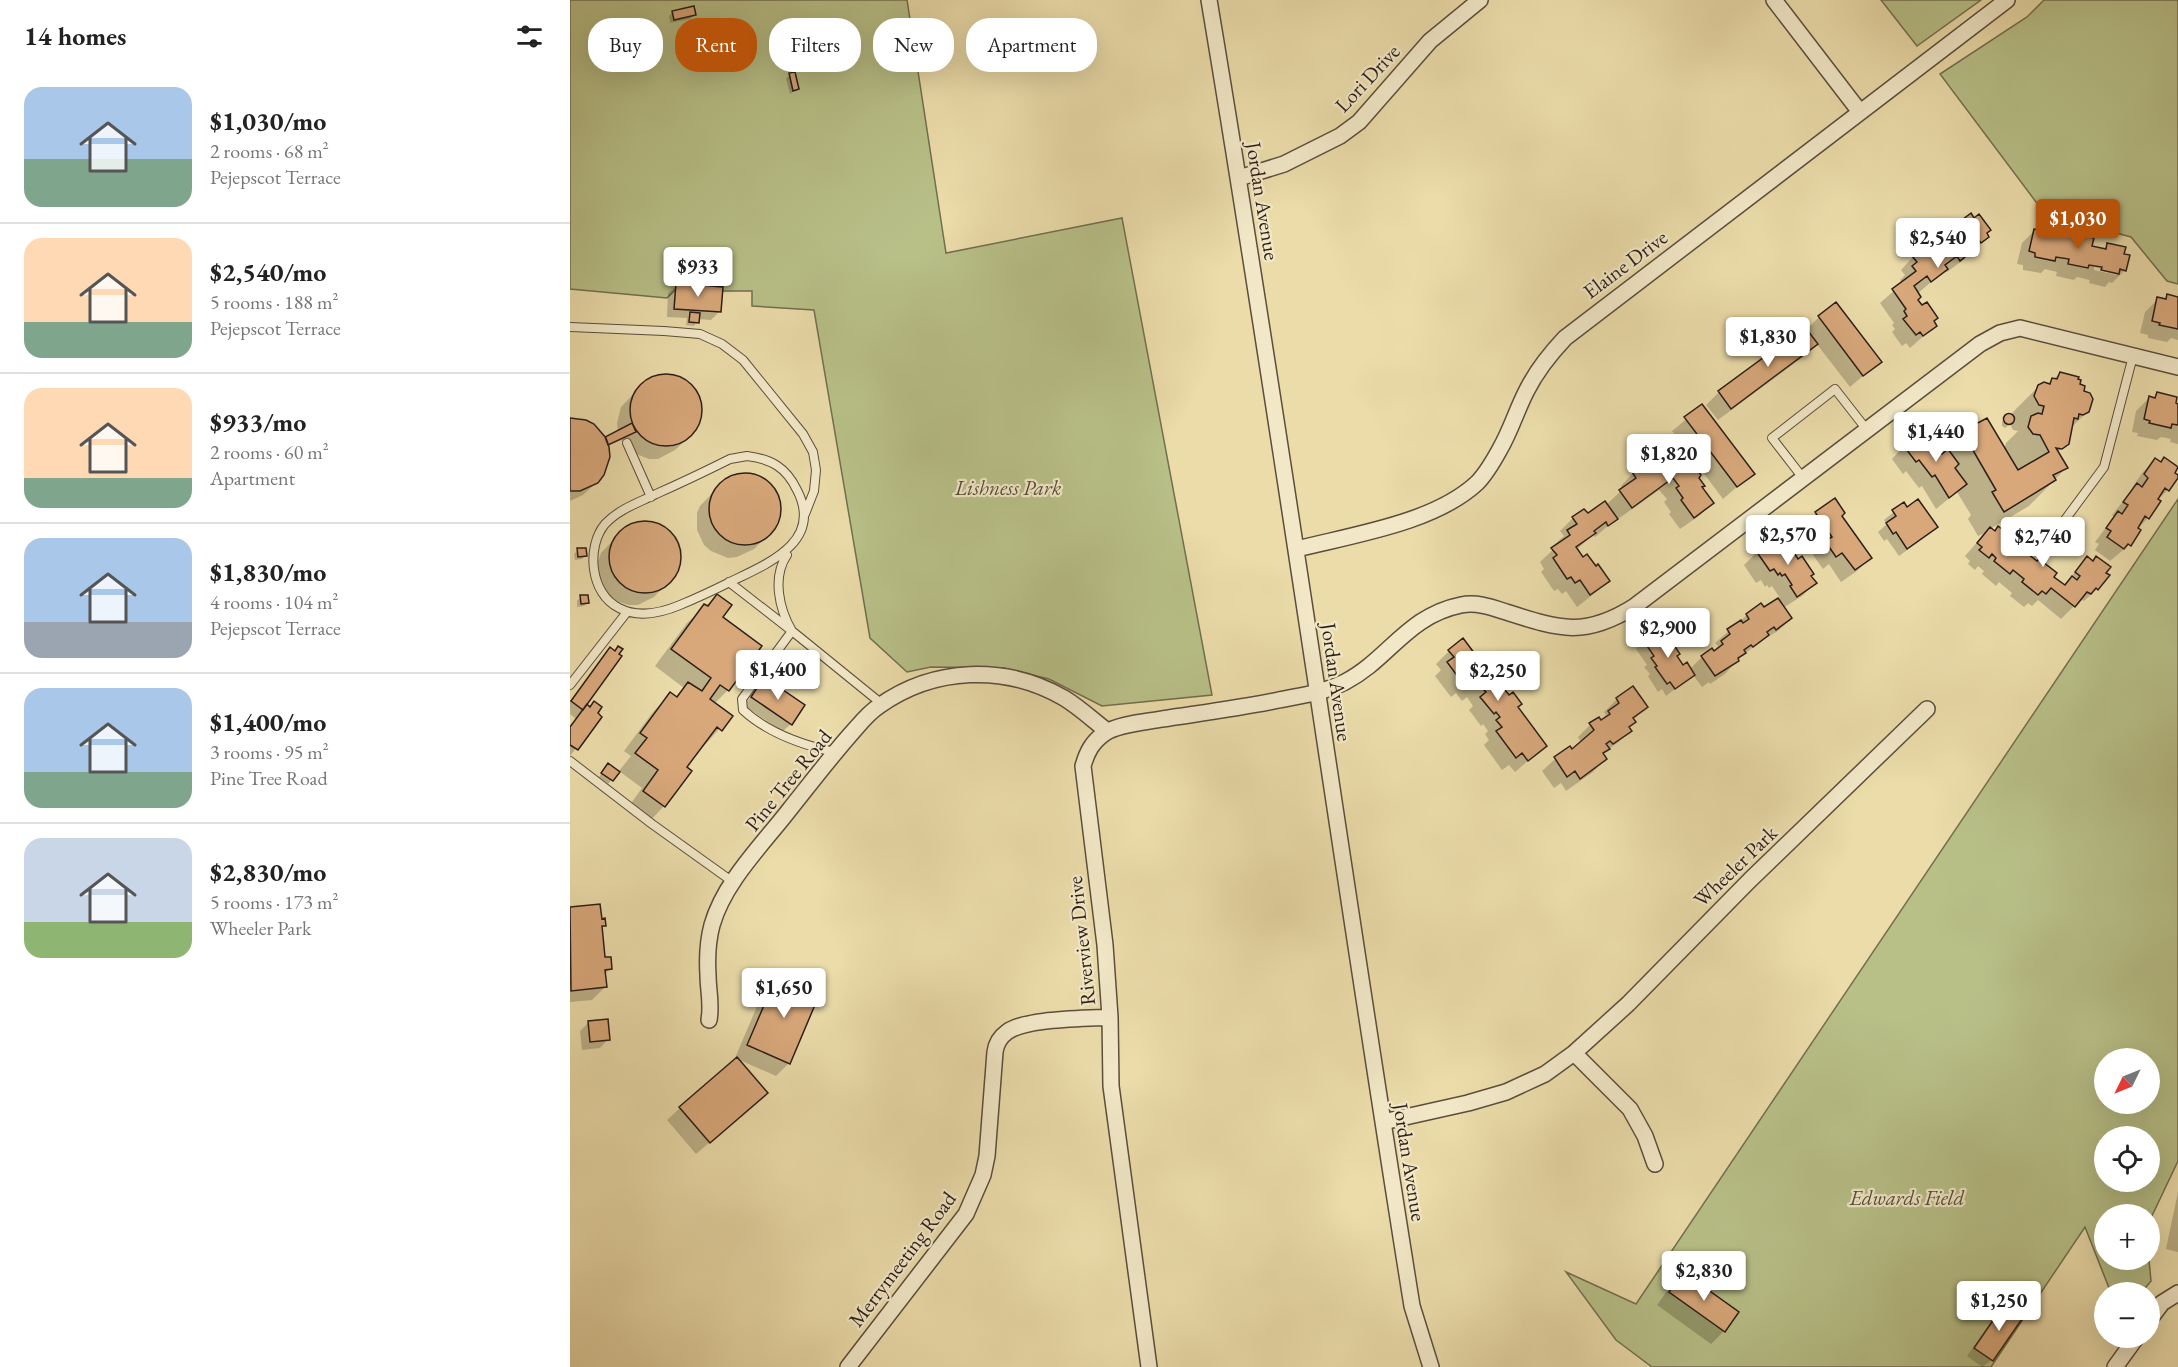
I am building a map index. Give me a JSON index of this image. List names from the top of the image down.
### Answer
{
  "streets": {
    "street": [
      "Lori Drive",
      "Jordan Avenue",
      "Elaine Drive",
      "Pine Tree Road",
      "Wheeler Park",
      "Riverview Drive",
      "Merrymeeting Road"
    ]
  },
  "crossings": [
    ["Lori Drive", "Jordan Avenue"],
    ["Jordan Avenue", "Elaine Drive"],
    ["Jordan Avenue", "Wheeler Park"],
    ["Pine Tree Road", "Riverview Drive"],
    ["Riverview Drive", "Merrymeeting Road"]
  ],
  "parks": ["Lishness Park", "Edwards Field"],
  "north": "bottom left",
  "page": {
    "heading": "14 homes",
    "chip": [
      "Buy",
      "Rent",
      "Filters",
      "New",
      "Apartment"
    ],
    "list": [
      {
        "name": "$1,030/mo",
        "note": "2 rooms · 68 m² · Pejepscot Terrace"
      },
      {
        "name": "$2,540/mo",
        "note": "5 rooms · 188 m² · Pejepscot Terrace"
      },
      {
        "name": "$933/mo",
        "note": "2 rooms · 60 m² · Apartment"
      },
      {
        "name": "$1,830/mo",
        "note": "4 rooms · 104 m² · Pejepscot Terrace"
      },
      {
        "name": "$1,400/mo",
        "note": "3 rooms · 95 m² · Pine Tree Road"
      },
      {
        "name": "$2,830/mo",
        "note": "5 rooms · 173 m² · Wheeler Park"
      }
    ],
    "price": [
      "$1,030",
      "$2,540",
      "$933",
      "$1,830",
      "$1,440",
      "$1,820",
      "$2,570",
      "$2,740",
      "$2,900",
      "$1,400",
      "$2,250",
      "$1,650",
      "$2,830",
      "$1,250"
    ],
    "map_buttons": ["+", "−"]
  }
}
